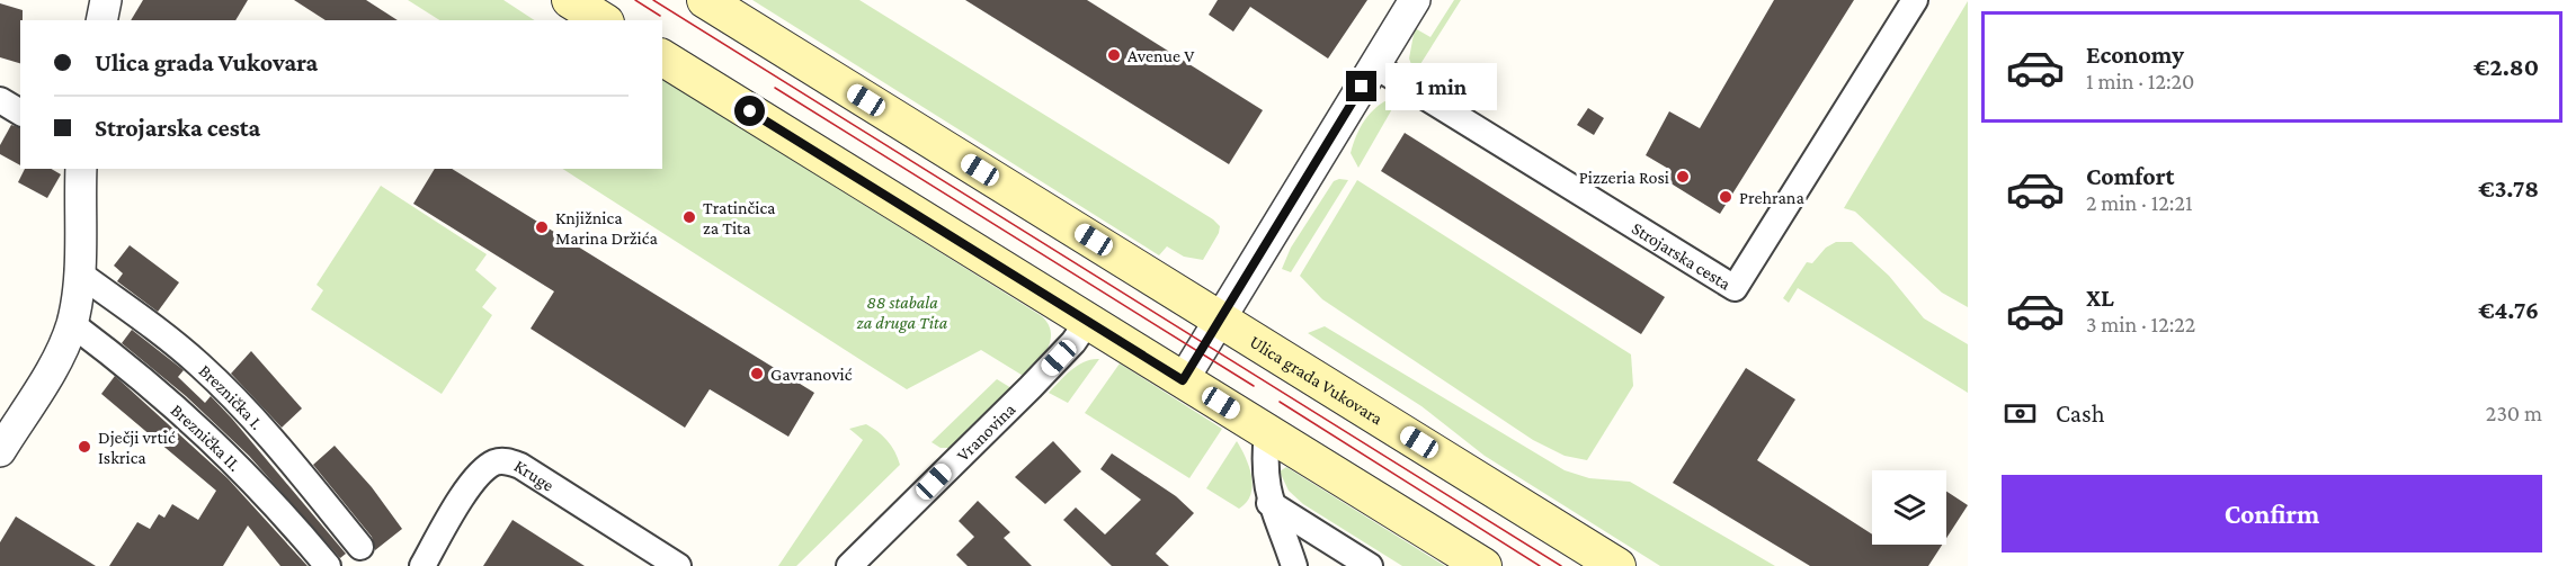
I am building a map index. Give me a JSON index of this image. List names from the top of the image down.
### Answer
{
  "streets": {
    "main road": ["Ulica grada Vukovara"],
    "street": [
      "Strojarska cesta",
      "Breznička I.",
      "Vranovina",
      "Breznička II.",
      "Kruge"
    ]
  },
  "parks": ["88 stabala za druga Tita"],
  "places": [
    "Avenue V",
    "Pizzeria Rosi",
    "Prehrana",
    "Tratinčica za Tita",
    "Knjižnica Marina Držića",
    "Gavranović",
    "Dječji vrtić Iskrica"
  ],
  "page": {
    "list": [
      {
        "name": "Economy",
        "note": "1 min · 12:20",
        "value": "€2.80"
      },
      {
        "name": "Comfort",
        "note": "2 min · 12:21",
        "value": "€3.78"
      },
      {
        "name": "XL",
        "note": "3 min · 12:22",
        "value": "€4.76"
      }
    ],
    "banner": ["Ulica grada Vukovara", "Strojarska cesta"],
    "bubble": "1 min",
    "pay": ["Cash", "230 m"],
    "buttons": "Confirm"
  }
}
